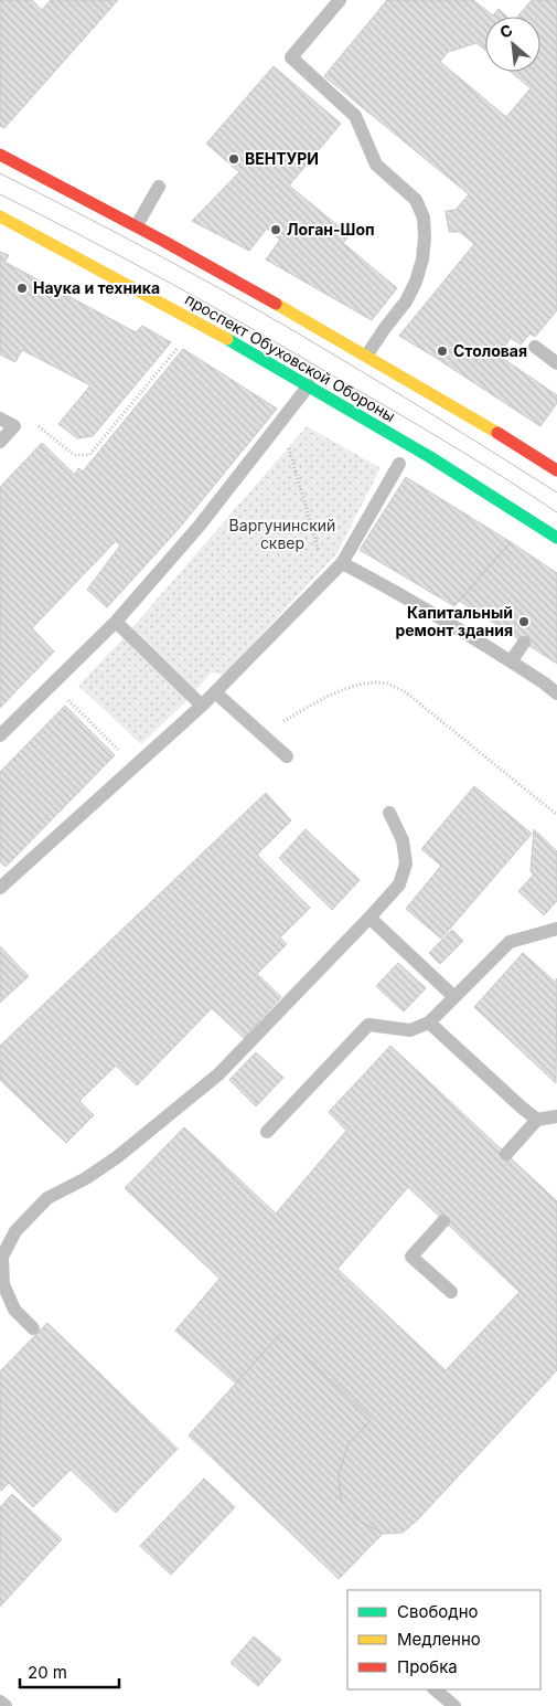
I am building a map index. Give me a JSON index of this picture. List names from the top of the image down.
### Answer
{
  "streets": {
    "main road": ["проспект Обуховской Обороны"]
  },
  "parks": ["Варгунинский сквер"],
  "places": [
    "ВЕНТУРИ",
    "Логан-Шоп",
    "Наука и техника",
    "Столовая",
    "Капитальный ремонт здания"
  ],
  "legend": ["Свободно", "Медленно", "Пробка"],
  "scale_bar": "20 m",
  "north": "top left"
}
